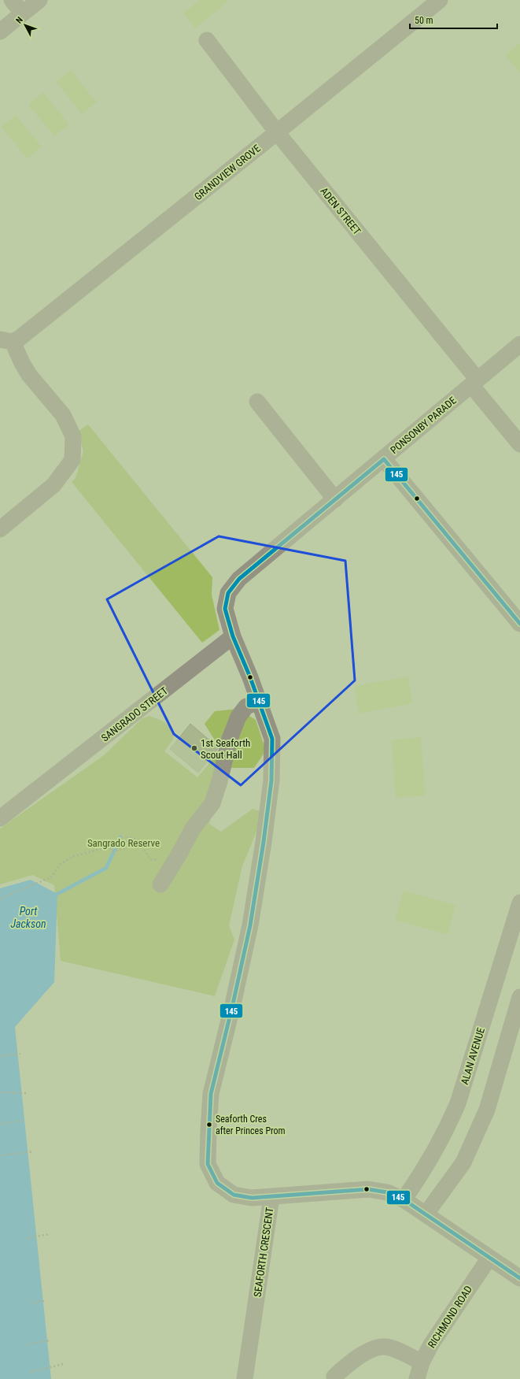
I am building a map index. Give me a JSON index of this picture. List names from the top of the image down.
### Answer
{
  "streets": {
    "street": [
      "GRANDVIEW GROVE",
      "ADEN STREET",
      "PONSONBY PARADE",
      "SANGRADO STREET",
      "ALAN AVENUE",
      "SEAFORTH CRESCENT",
      "RICHMOND ROAD"
    ]
  },
  "crossings": [
    ["GRANDVIEW GROVE", "ADEN STREET"],
    ["ADEN STREET", "PONSONBY PARADE"],
    ["PONSONBY PARADE", "SANGRADO STREET"],
    ["PONSONBY PARADE", "SEAFORTH CRESCENT"],
    ["SANGRADO STREET", "SEAFORTH CRESCENT"]
  ],
  "water": ["Port Jackson"],
  "parks": ["Sangrado Reserve"],
  "places": ["1st Seaforth Scout Hall", "Seaforth Cres after Princes Prom"],
  "lines": ["transit line 145"],
  "scale_bar": "50 m",
  "north": "top left"
}
